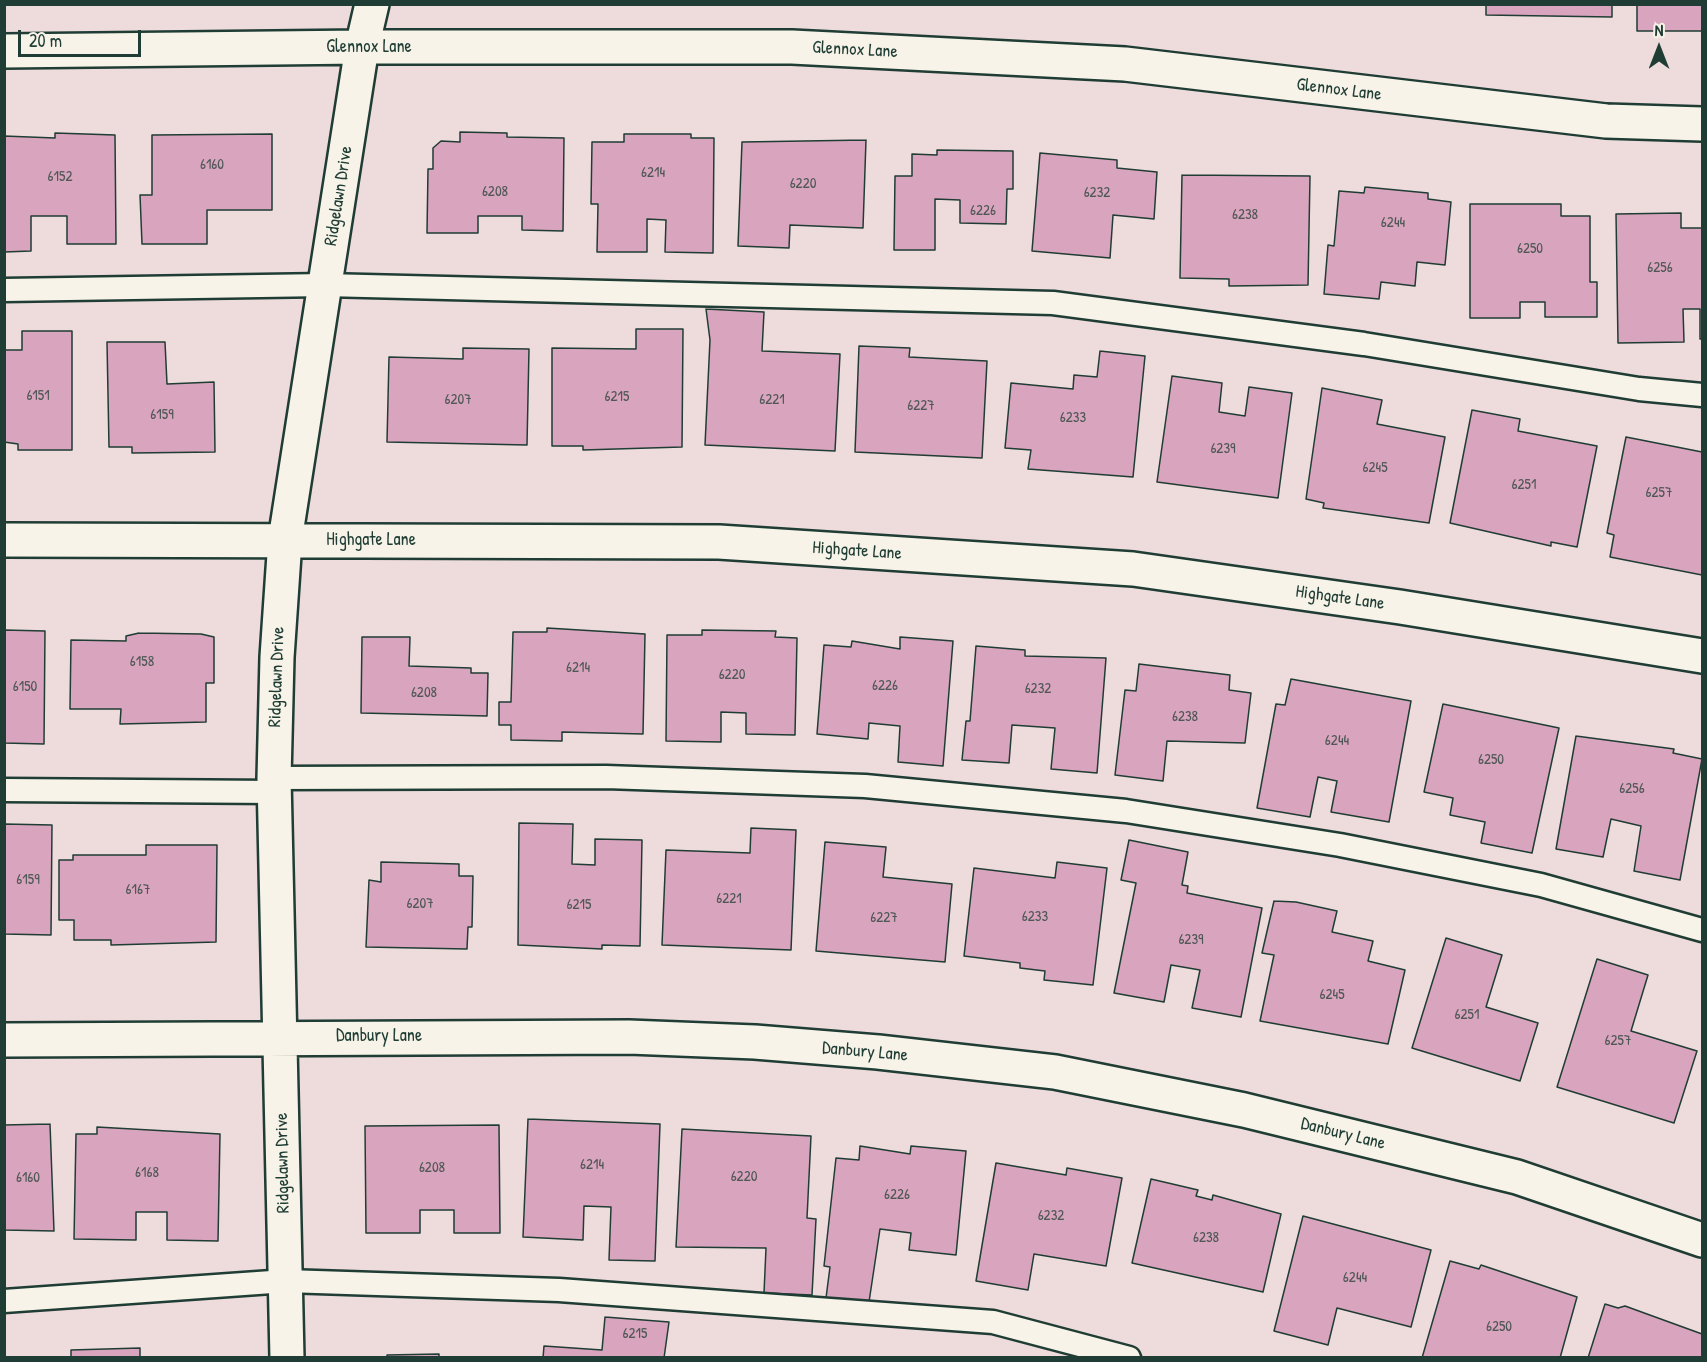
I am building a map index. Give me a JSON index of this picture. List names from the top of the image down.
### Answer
{
  "streets": {
    "street": [
      "Glennox Lane",
      "Ridgelawn Drive",
      "Highgate Lane",
      "Danbury Lane"
    ]
  },
  "crossings": [
    ["Glennox Lane", "Ridgelawn Drive"],
    ["Ridgelawn Drive", "Highgate Lane"],
    ["Ridgelawn Drive", "Danbury Lane"]
  ],
  "house_numbers": [
    "6160",
    "6214",
    "6152",
    "6220",
    "6208",
    "6232",
    "6226",
    "6238",
    "6244",
    "6250",
    "6256",
    "6151",
    "6215",
    "6207",
    "6221",
    "6227",
    "6159",
    "6233",
    "6239",
    "6245",
    "6251",
    "6257",
    "6158",
    "6214",
    "6220",
    "6226",
    "6150",
    "6232",
    "6208",
    "6238",
    "6244",
    "6250",
    "6256",
    "6159",
    "6167",
    "6221",
    "6207",
    "6215",
    "6233",
    "6227",
    "6239",
    "6245",
    "6251",
    "6257",
    "6214",
    "6208",
    "6168",
    "6220",
    "6160",
    "6226",
    "6232",
    "6238",
    "6244",
    "6250",
    "6215"
  ],
  "scale_bar": "20 m",
  "north": "top"
}
